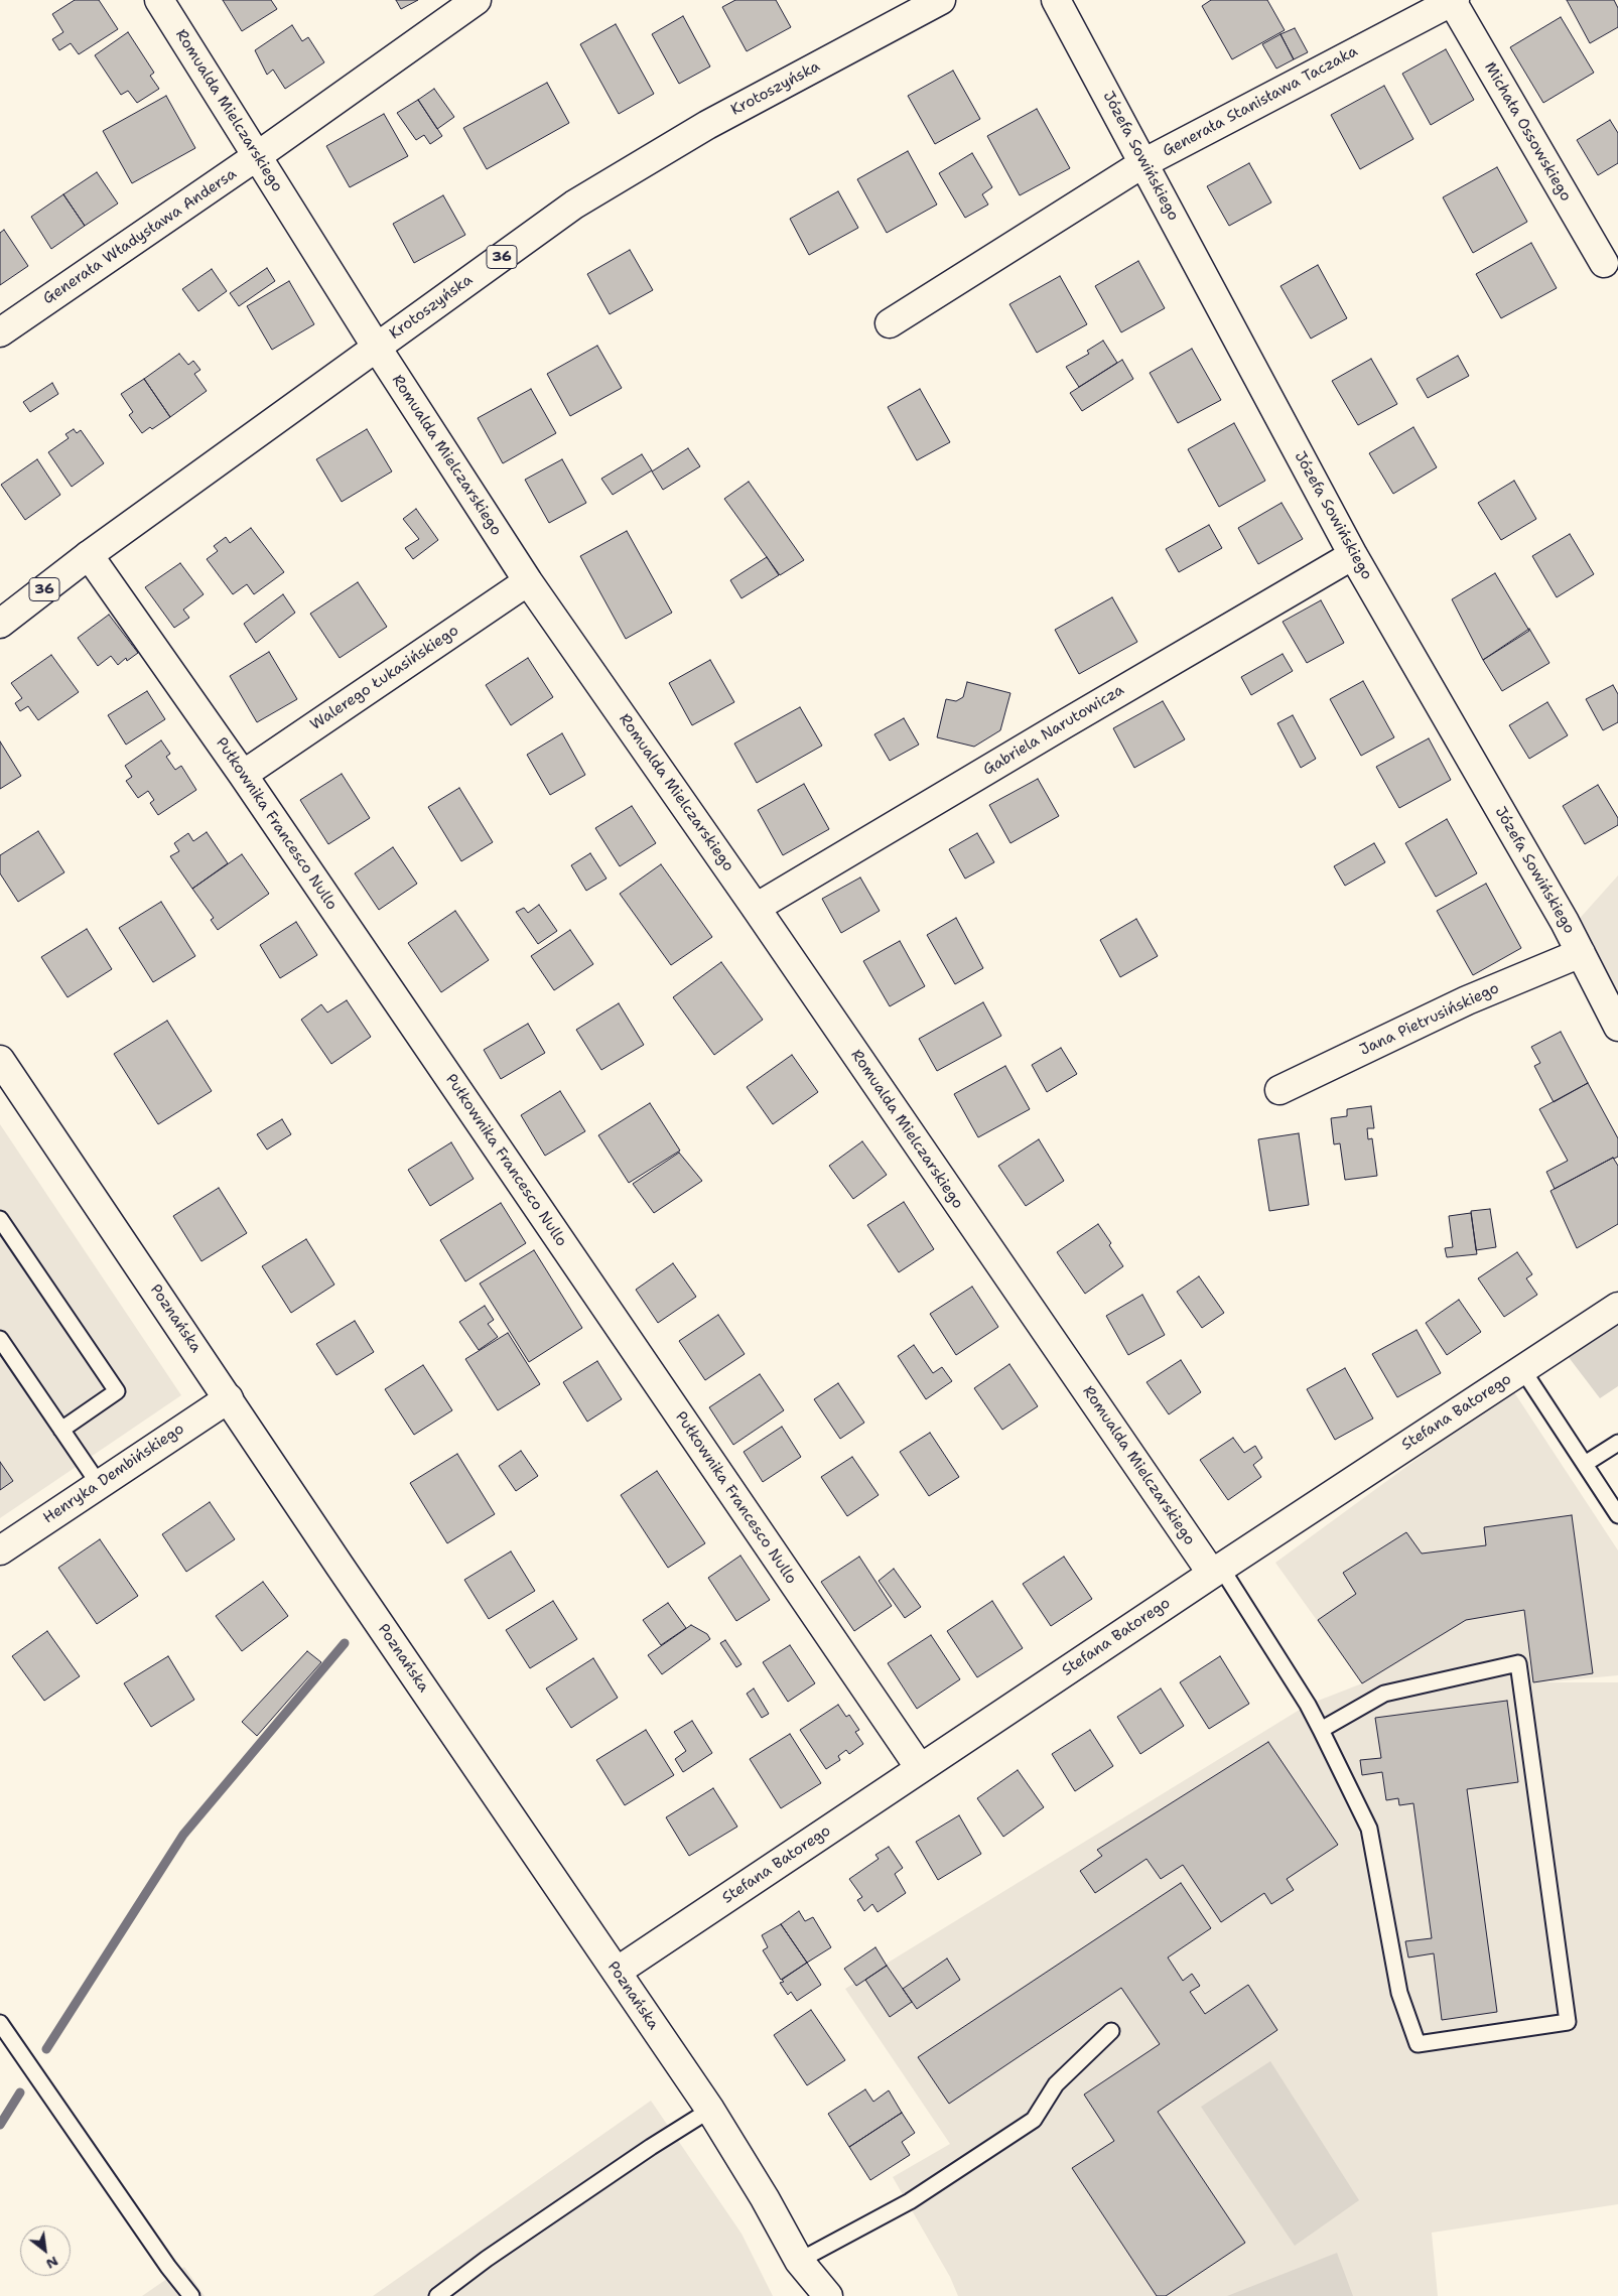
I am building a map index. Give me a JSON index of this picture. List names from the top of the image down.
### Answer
{
  "streets": {
    "street": [
      "Krotoszyńska",
      "Generała Stanisława Taczaka",
      "Romualda Mielczarskiego",
      "Michała Ossowskiego",
      "Józefa Sowińskiego",
      "Generała Władysława Andersa",
      "36",
      "Walerego Łukasińskiego",
      "Gabriela Narutowicza",
      "Pułkownika Francesco Nullo",
      "Jana Pietrusińskiego",
      "Poznańska",
      "Stefana Batorego",
      "Henryka Dembińskiego"
    ]
  },
  "crossings": [
    ["Krotoszyńska", "Romualda Mielczarskiego"],
    ["Krotoszyńska", "Pułkownika Francesco Nullo"],
    ["Generała Stanisława Taczaka", "Michała Ossowskiego"],
    ["Generała Stanisława Taczaka", "Józefa Sowińskiego"],
    ["Romualda Mielczarskiego", "Generała Władysława Andersa"],
    ["Romualda Mielczarskiego", "Walerego Łukasińskiego"],
    ["Romualda Mielczarskiego", "Gabriela Narutowicza"],
    ["Romualda Mielczarskiego", "Stefana Batorego"],
    ["Józefa Sowińskiego", "Gabriela Narutowicza"],
    ["Józefa Sowińskiego", "Jana Pietrusińskiego"],
    ["Walerego Łukasińskiego", "Pułkownika Francesco Nullo"],
    ["Pułkownika Francesco Nullo", "Stefana Batorego"],
    ["Poznańska", "Stefana Batorego"],
    ["Poznańska", "Henryka Dembińskiego"]
  ],
  "north": "bottom right"
}
